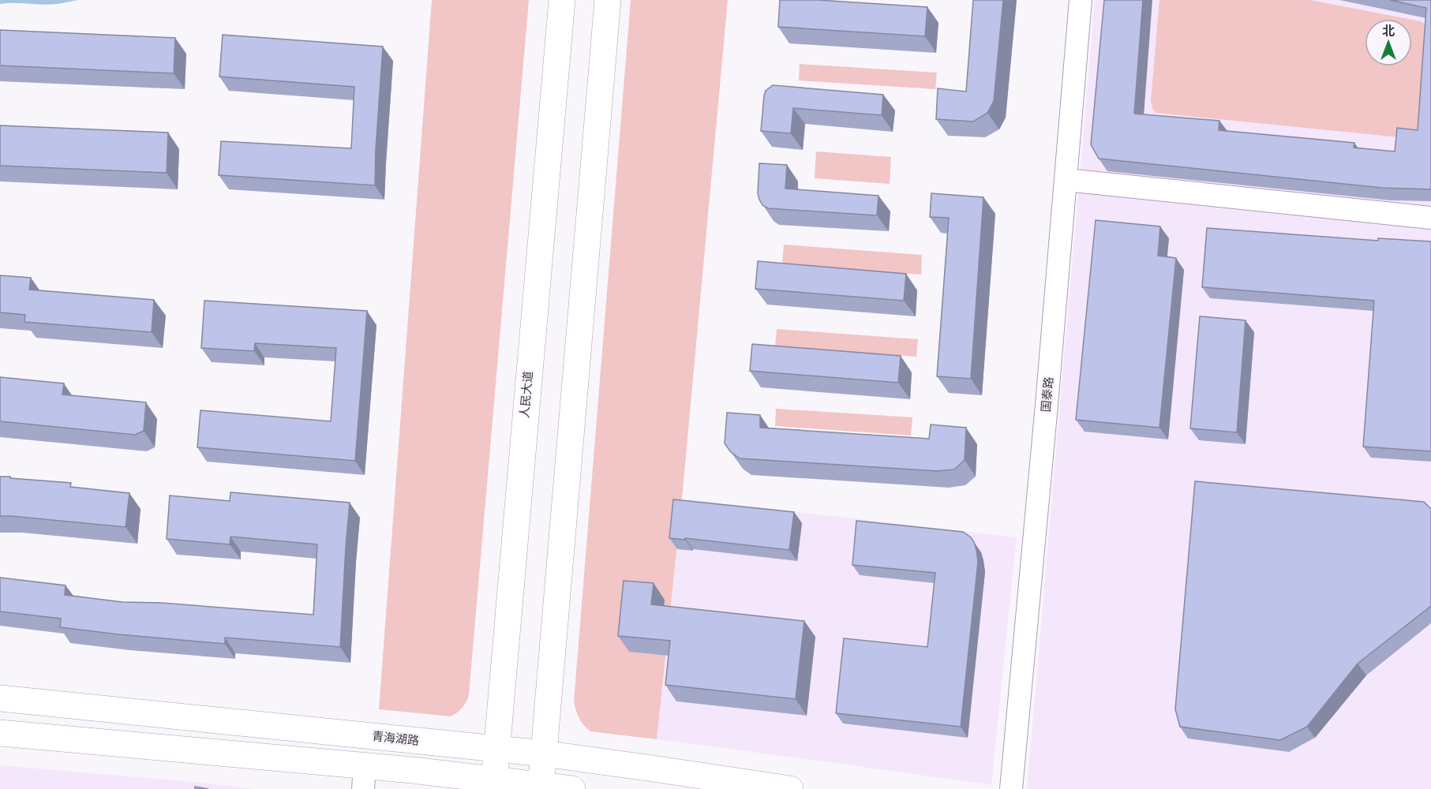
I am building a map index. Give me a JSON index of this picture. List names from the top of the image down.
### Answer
{
  "streets": {
    "main road": ["人民大道", "青海湖路"],
    "street": ["国泰路"]
  },
  "crossings": [
    ["人民大道", "青海湖路"]
  ],
  "north": "top"
}
